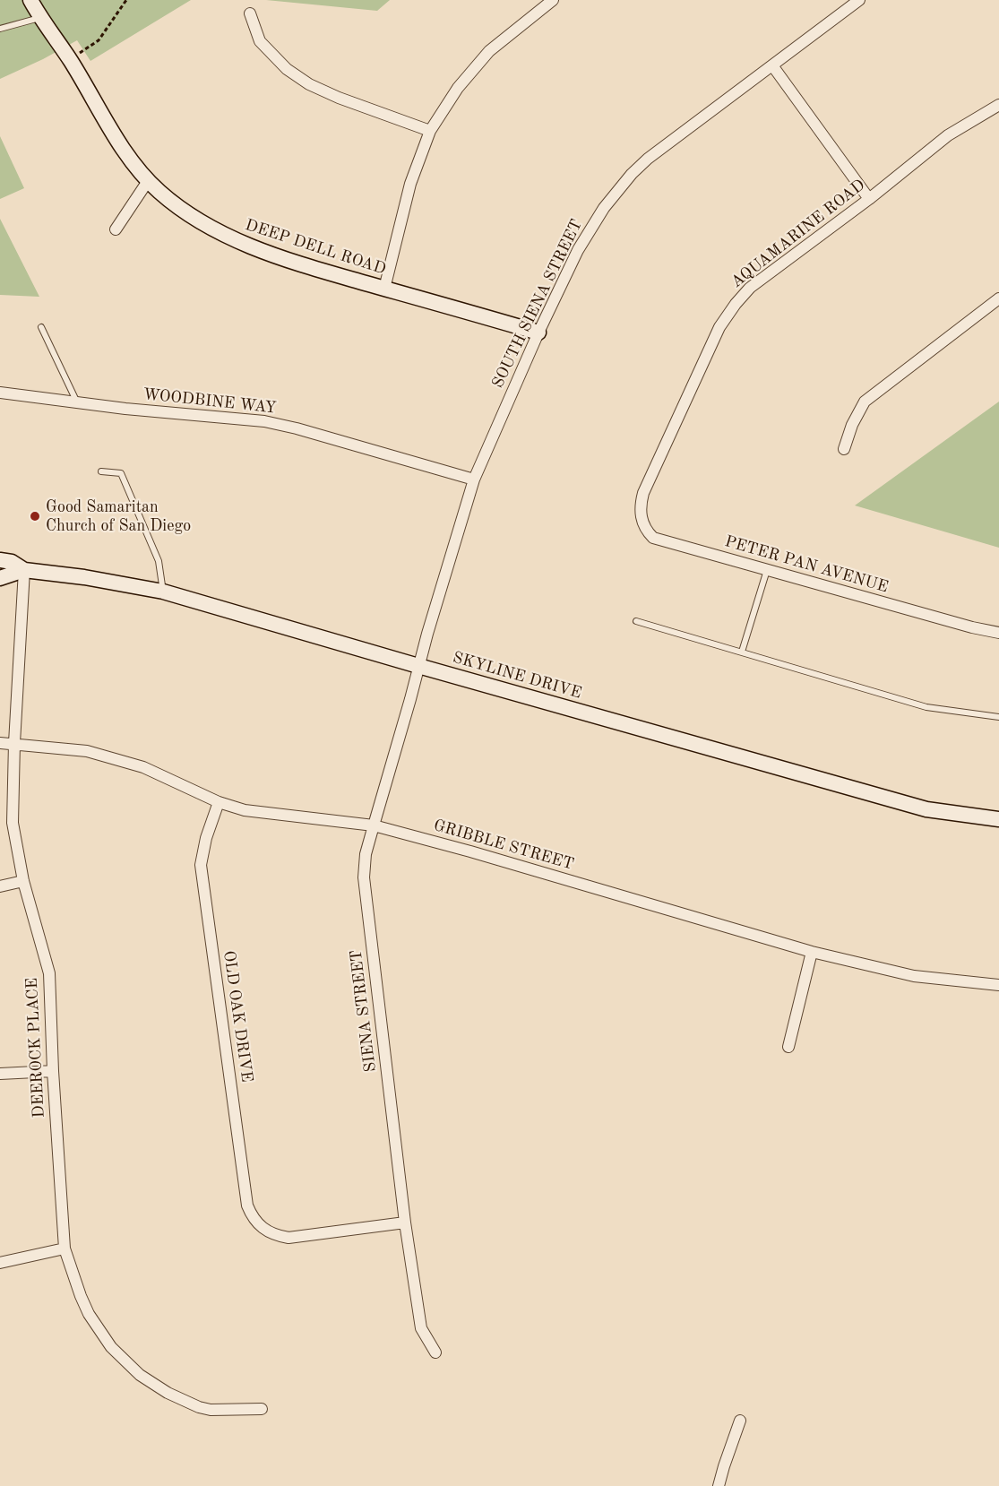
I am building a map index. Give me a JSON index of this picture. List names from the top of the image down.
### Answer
{
  "streets": {
    "main road": ["DEEP DELL ROAD", "SKYLINE DRIVE"],
    "street": [
      "AQUAMARINE ROAD",
      "SOUTH SIENA STREET",
      "WOODBINE WAY",
      "PETER PAN AVENUE",
      "GRIBBLE STREET",
      "SIENA STREET",
      "OLD OAK DRIVE",
      "DEEROCK PLACE"
    ]
  },
  "crossings": [
    ["AQUAMARINE ROAD", "PETER PAN AVENUE"],
    ["DEEP DELL ROAD", "SOUTH SIENA STREET"],
    ["SOUTH SIENA STREET", "WOODBINE WAY"],
    ["SOUTH SIENA STREET", "SKYLINE DRIVE"],
    ["SOUTH SIENA STREET", "SIENA STREET"],
    ["SKYLINE DRIVE", "SIENA STREET"],
    ["SKYLINE DRIVE", "DEEROCK PLACE"],
    ["GRIBBLE STREET", "SIENA STREET"],
    ["GRIBBLE STREET", "OLD OAK DRIVE"],
    ["GRIBBLE STREET", "DEEROCK PLACE"],
    ["SIENA STREET", "OLD OAK DRIVE"]
  ],
  "places": ["Good Samaritan Church of San Diego"]
}
